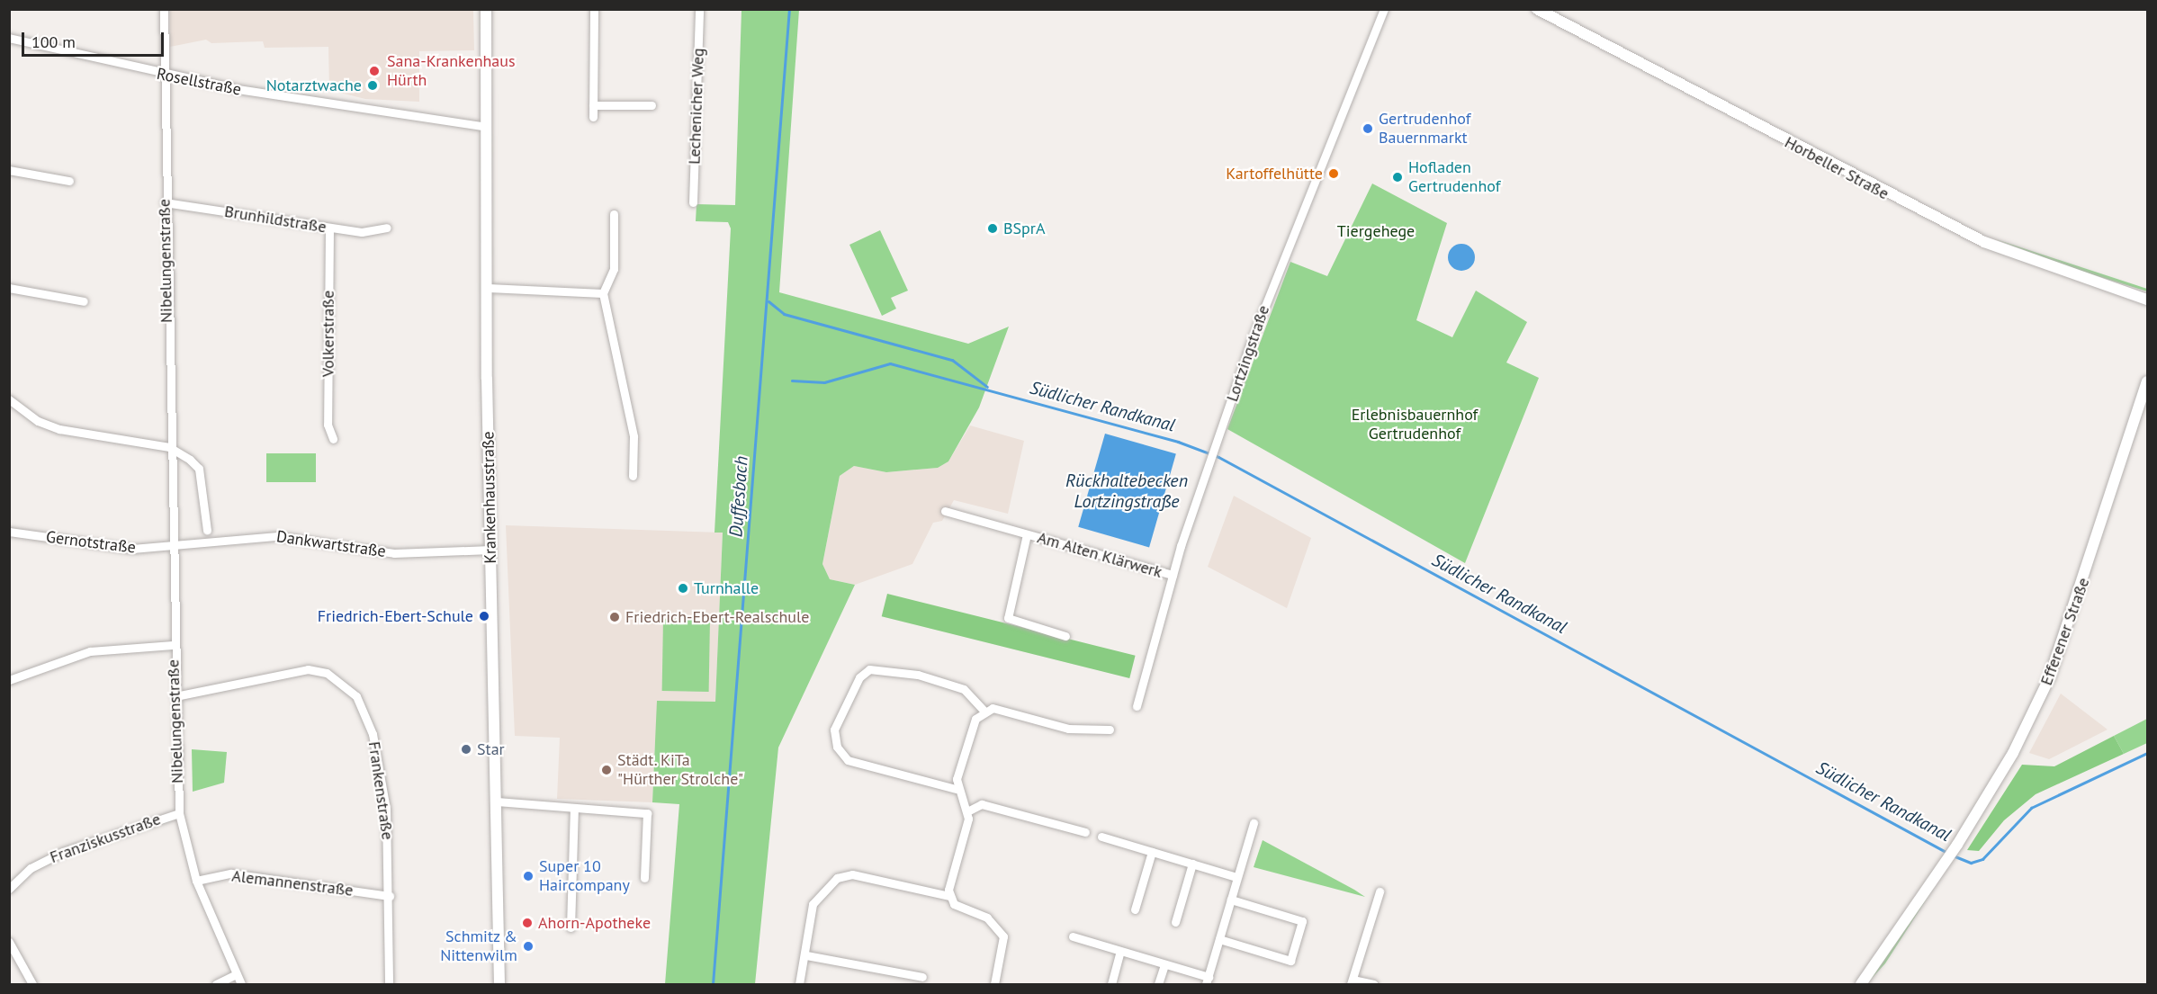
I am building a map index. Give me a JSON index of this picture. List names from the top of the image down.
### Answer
{
  "streets": {
    "street": [
      "Rosellstraße",
      "Lechenicher Weg",
      "Horbeller Straße",
      "Brunhildstraße",
      "Nibelungenstraße",
      "Volkerstraße",
      "Lortzingstraße",
      "Krankenhausstraße",
      "Gernotstraße",
      "Dankwartstraße",
      "Am Alten Klärwerk",
      "Efferener Straße",
      "Frankenstraße",
      "Franziskusstraße",
      "Alemannenstraße"
    ]
  },
  "crossings": [
    ["Rosellstraße", "Nibelungenstraße"],
    ["Rosellstraße", "Krankenhausstraße"],
    ["Brunhildstraße", "Nibelungenstraße"],
    ["Brunhildstraße", "Volkerstraße"],
    ["Nibelungenstraße", "Gernotstraße"],
    ["Nibelungenstraße", "Dankwartstraße"],
    ["Nibelungenstraße", "Frankenstraße"],
    ["Nibelungenstraße", "Franziskusstraße"],
    ["Nibelungenstraße", "Alemannenstraße"],
    ["Lortzingstraße", "Am Alten Klärwerk"],
    ["Krankenhausstraße", "Dankwartstraße"],
    ["Gernotstraße", "Dankwartstraße"],
    ["Frankenstraße", "Alemannenstraße"]
  ],
  "water": ["Südlicher Randkanal", "Rückhaltebecken Lortzingstraße", "Duffesbach"],
  "parks": ["Tiergehege", "Erlebnisbauernhof Gertrudenhof"],
  "places": [
    "Sana-Krankenhaus Hürth",
    "Notarztwache",
    "Gertrudenhof Bauernmarkt",
    "Kartoffelhütte",
    "Hofladen Gertrudenhof",
    "BSprA",
    "Turnhalle",
    "Friedrich-Ebert-Schule",
    "Friedrich-Ebert-Realschule",
    "Star",
    "Städt. KiTa \"Hürther Strolche\"",
    "Super 10 Haircompany",
    "Ahorn-Apotheke",
    "Schmitz & Nittenwilm"
  ],
  "scale_bar": "100 m"
}
